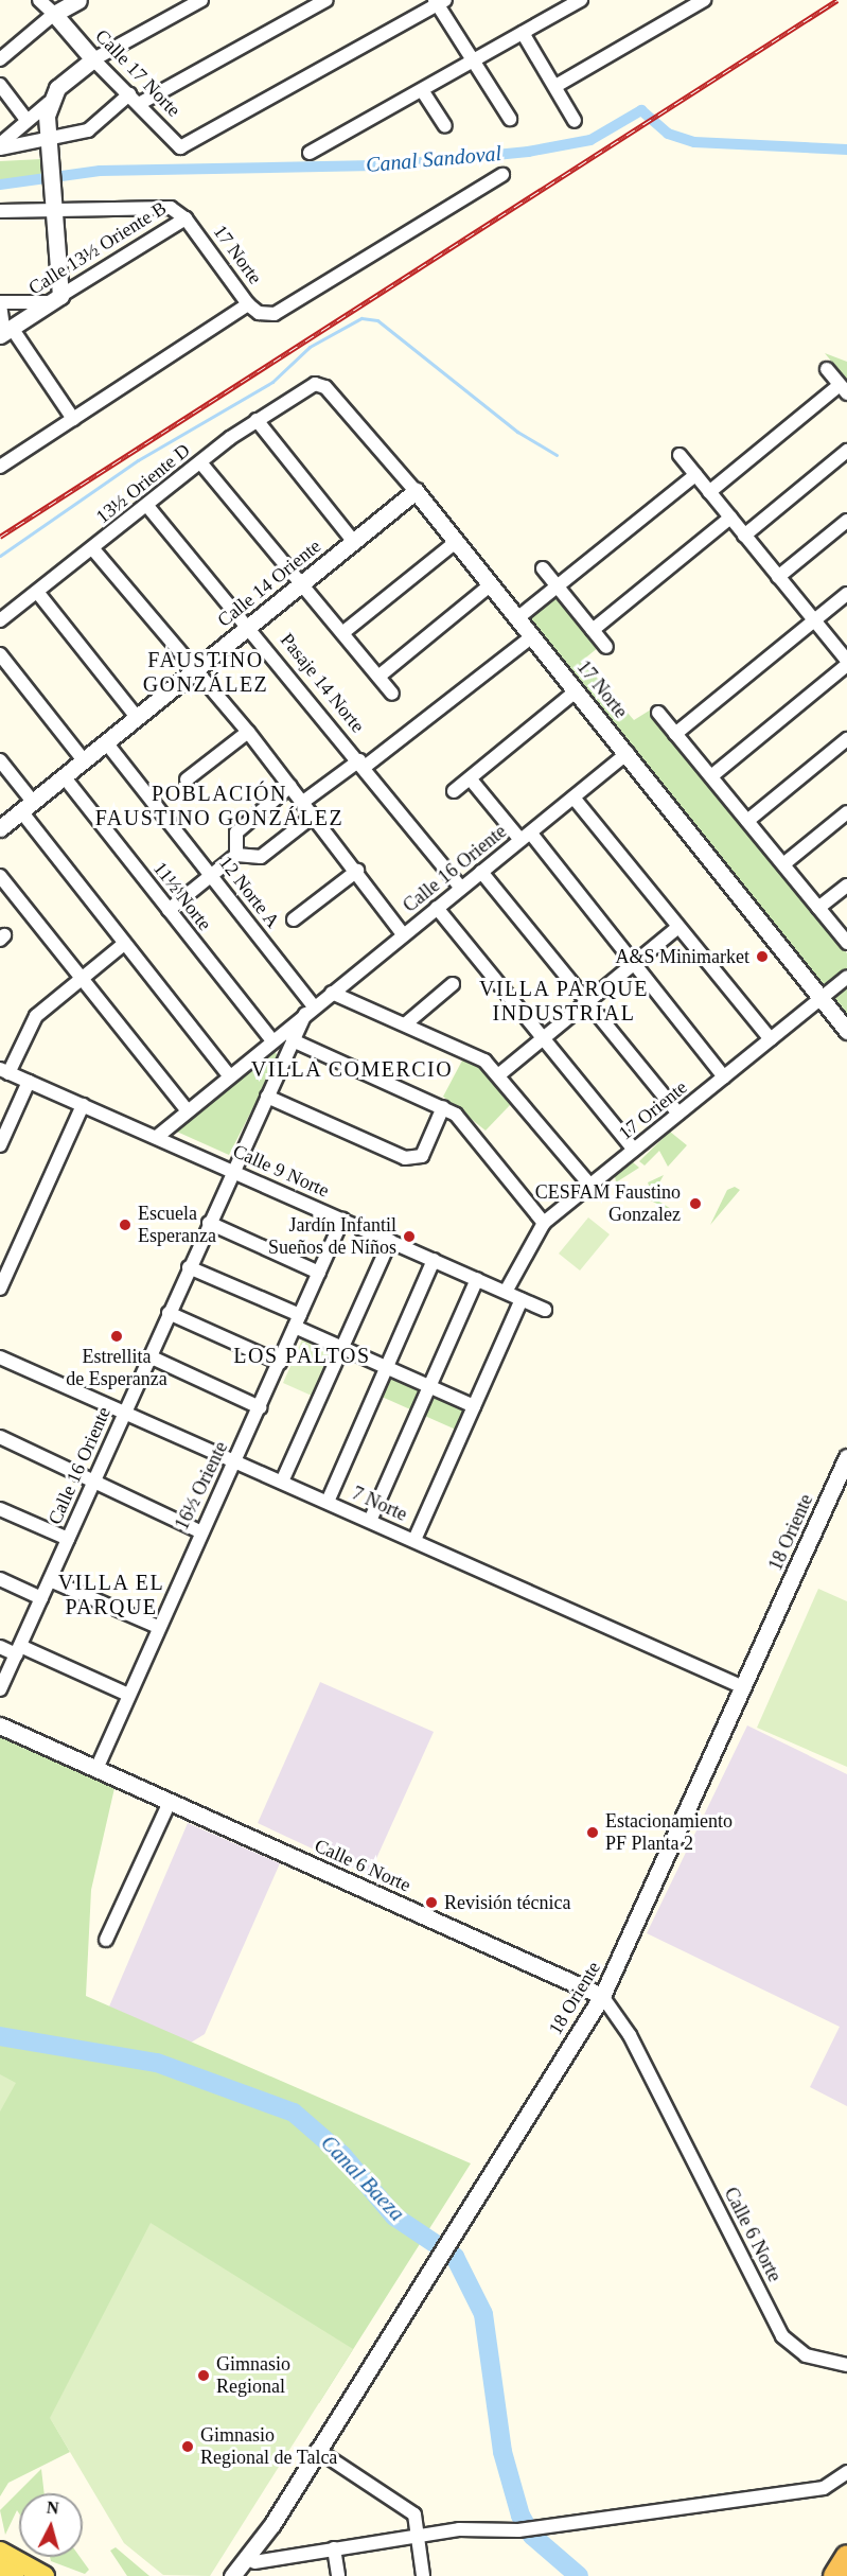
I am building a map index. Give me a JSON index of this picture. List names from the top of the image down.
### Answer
{
  "streets": {
    "street": [
      "Calle 17 Norte",
      "Calle 13½ Oriente B",
      "17 Norte",
      "13½ Oriente D",
      "Calle 14 Oriente",
      "Pasaje 14 Norte",
      "Calle 16 Oriente",
      "12 Norte A",
      "11½ Norte",
      "17 Oriente",
      "Calle 9 Norte",
      "16½ Oriente",
      "7 Norte",
      "18 Oriente",
      "Calle 6 Norte"
    ]
  },
  "crossings": [
    ["Calle 13½ Oriente B", "17 Norte"],
    ["17 Norte", "13½ Oriente D"],
    ["17 Norte", "Calle 14 Oriente"],
    ["17 Norte", "Calle 16 Oriente"],
    ["17 Norte", "17 Oriente"],
    ["13½ Oriente D", "Pasaje 14 Norte"],
    ["Calle 14 Oriente", "Pasaje 14 Norte"],
    ["Calle 14 Oriente", "12 Norte A"],
    ["Calle 14 Oriente", "11½ Norte"],
    ["Pasaje 14 Norte", "Calle 16 Oriente"],
    ["Calle 16 Oriente", "12 Norte A"],
    ["Calle 16 Oriente", "11½ Norte"],
    ["Calle 16 Oriente", "Calle 9 Norte"],
    ["Calle 16 Oriente", "7 Norte"],
    ["17 Oriente", "Calle 9 Norte"],
    ["Calle 9 Norte", "16½ Oriente"],
    ["16½ Oriente", "7 Norte"],
    ["16½ Oriente", "Calle 6 Norte"],
    ["7 Norte", "18 Oriente"],
    ["18 Oriente", "Calle 6 Norte"]
  ],
  "districts": [
    "FAUSTINO GONZÁLEZ",
    "POBLACIÓN FAUSTINO GONZÁLEZ",
    "VILLA PARQUE INDUSTRIAL",
    "VILLA COMERCIO",
    "LOS PALTOS",
    "VILLA EL PARQUE"
  ],
  "water": ["Canal Sandoval", "Canal Baeza"],
  "places": [
    "A&S Minimarket",
    "CESFAM Faustino Gonzalez",
    "Escuela Esperanza",
    "Jardín Infantil Sueños de Niños",
    "Estrellita de Esperanza",
    "Estacionamiento PF Planta 2",
    "Revisión técnica",
    "Gimnasio Regional",
    "Gimnasio Regional de Talca"
  ],
  "north": "top"
}
